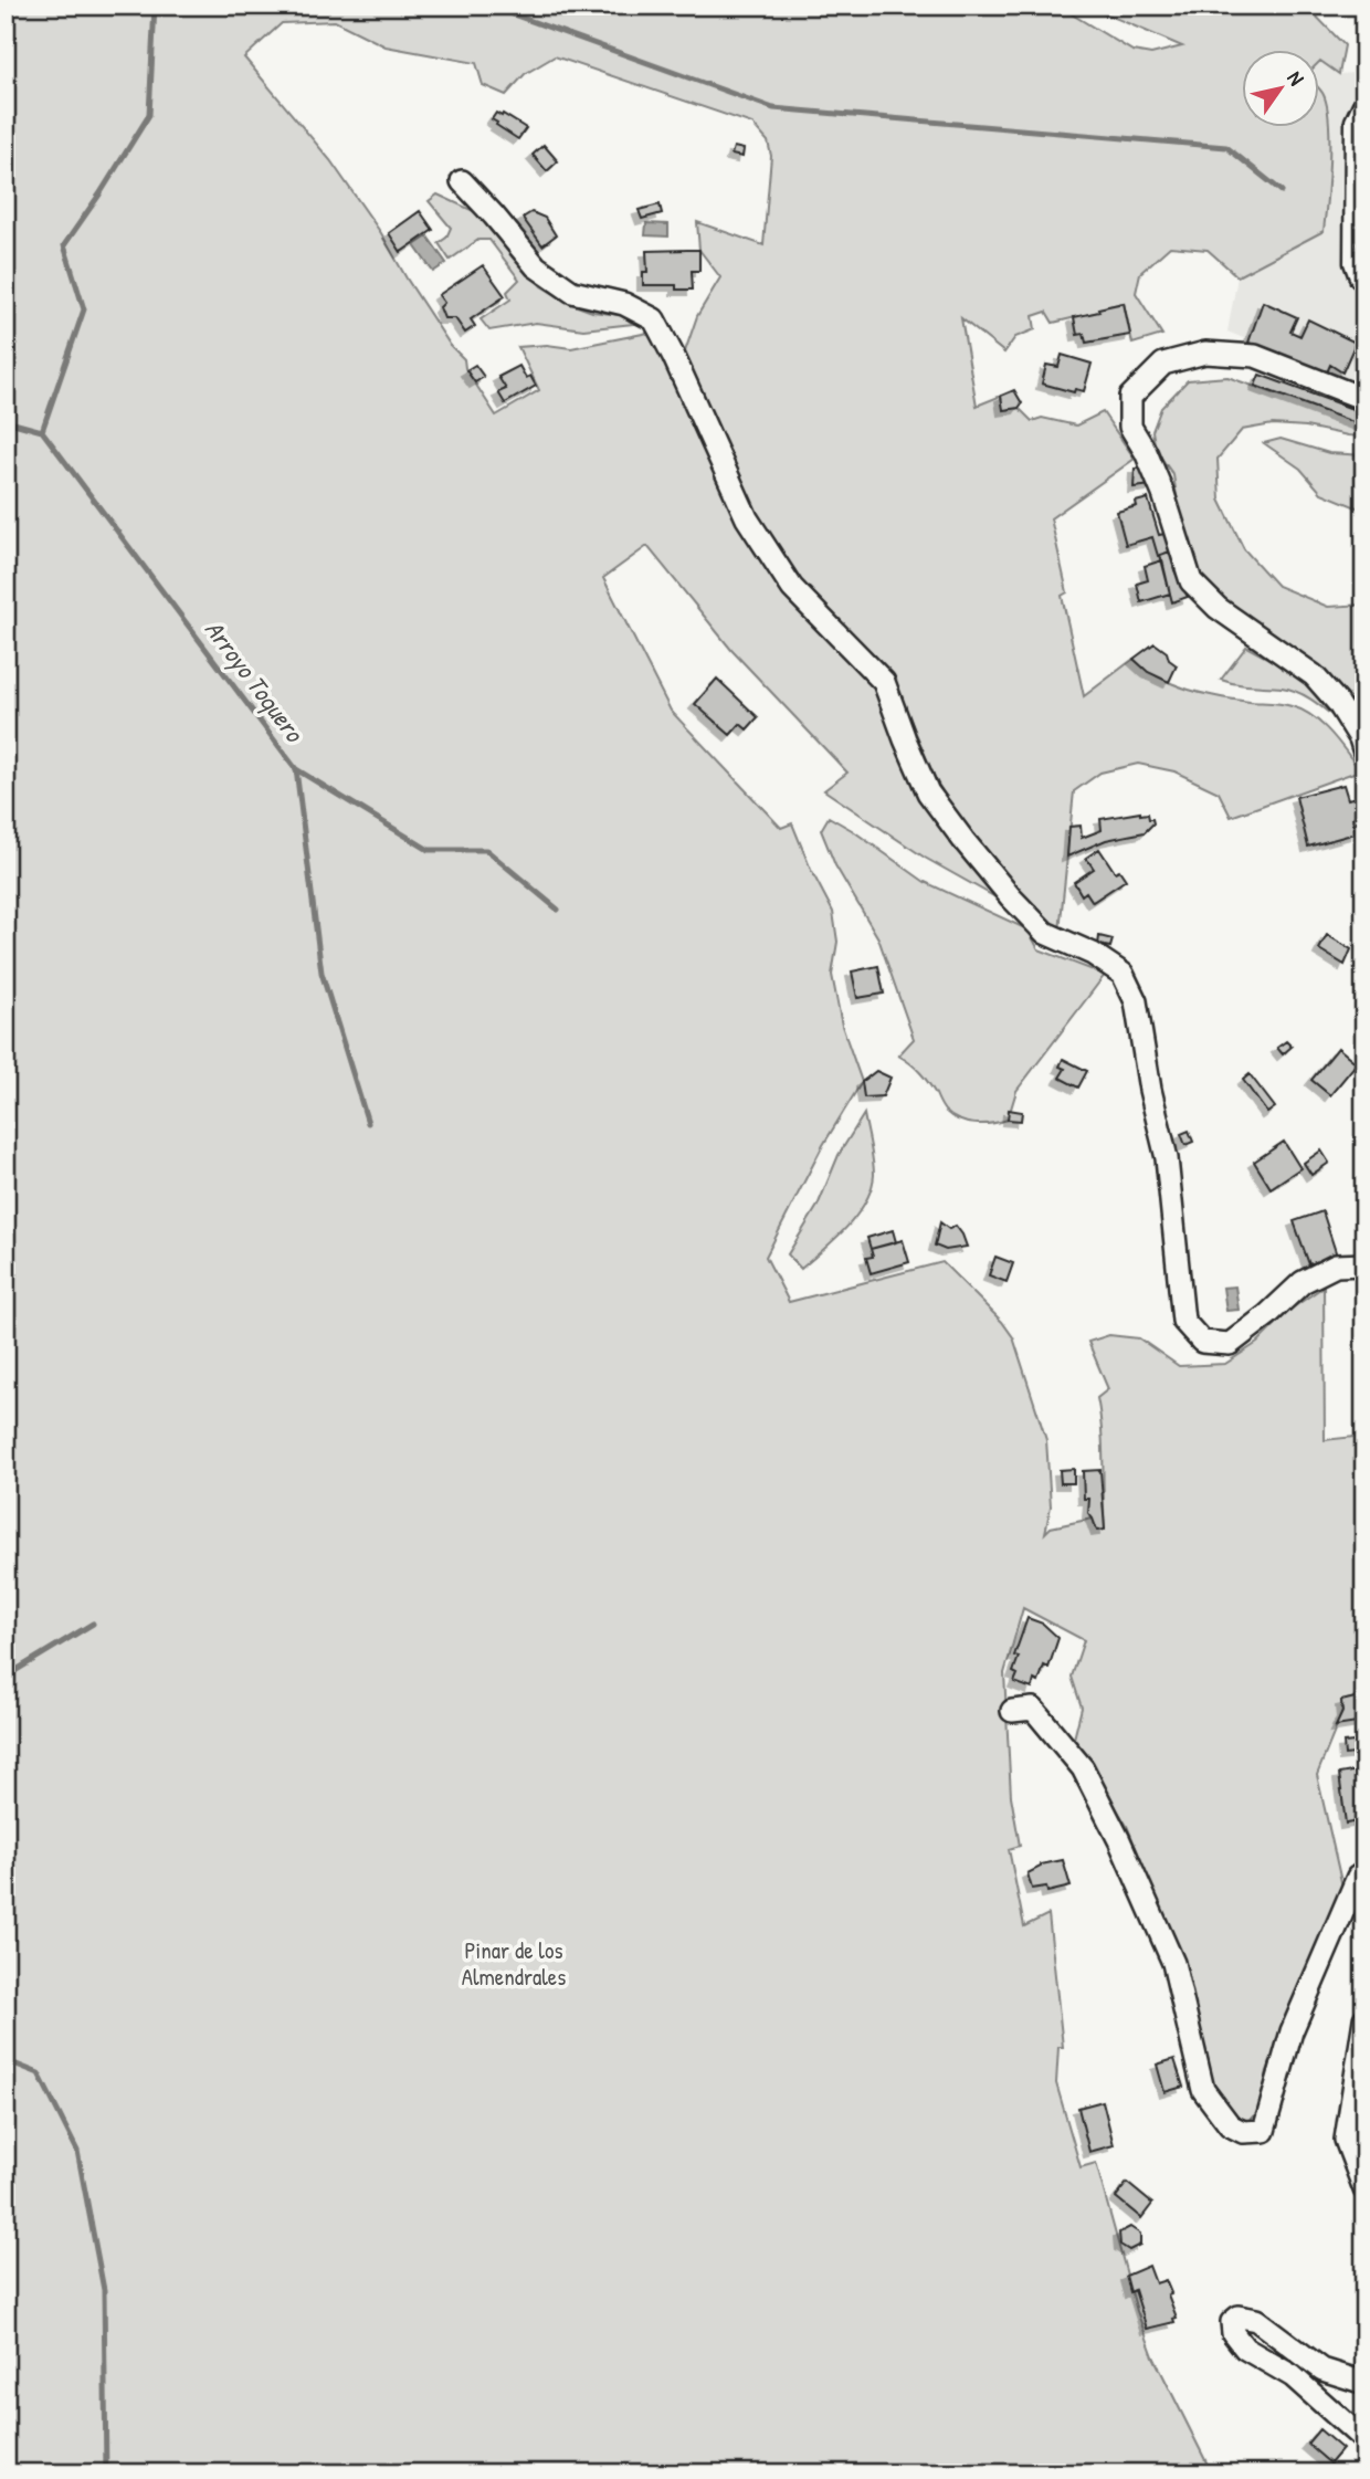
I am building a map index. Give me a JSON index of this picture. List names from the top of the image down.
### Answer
{
  "water": ["Arroyo Toquero"],
  "parks": ["Pinar de los Almendrales"],
  "north": "top right"
}
